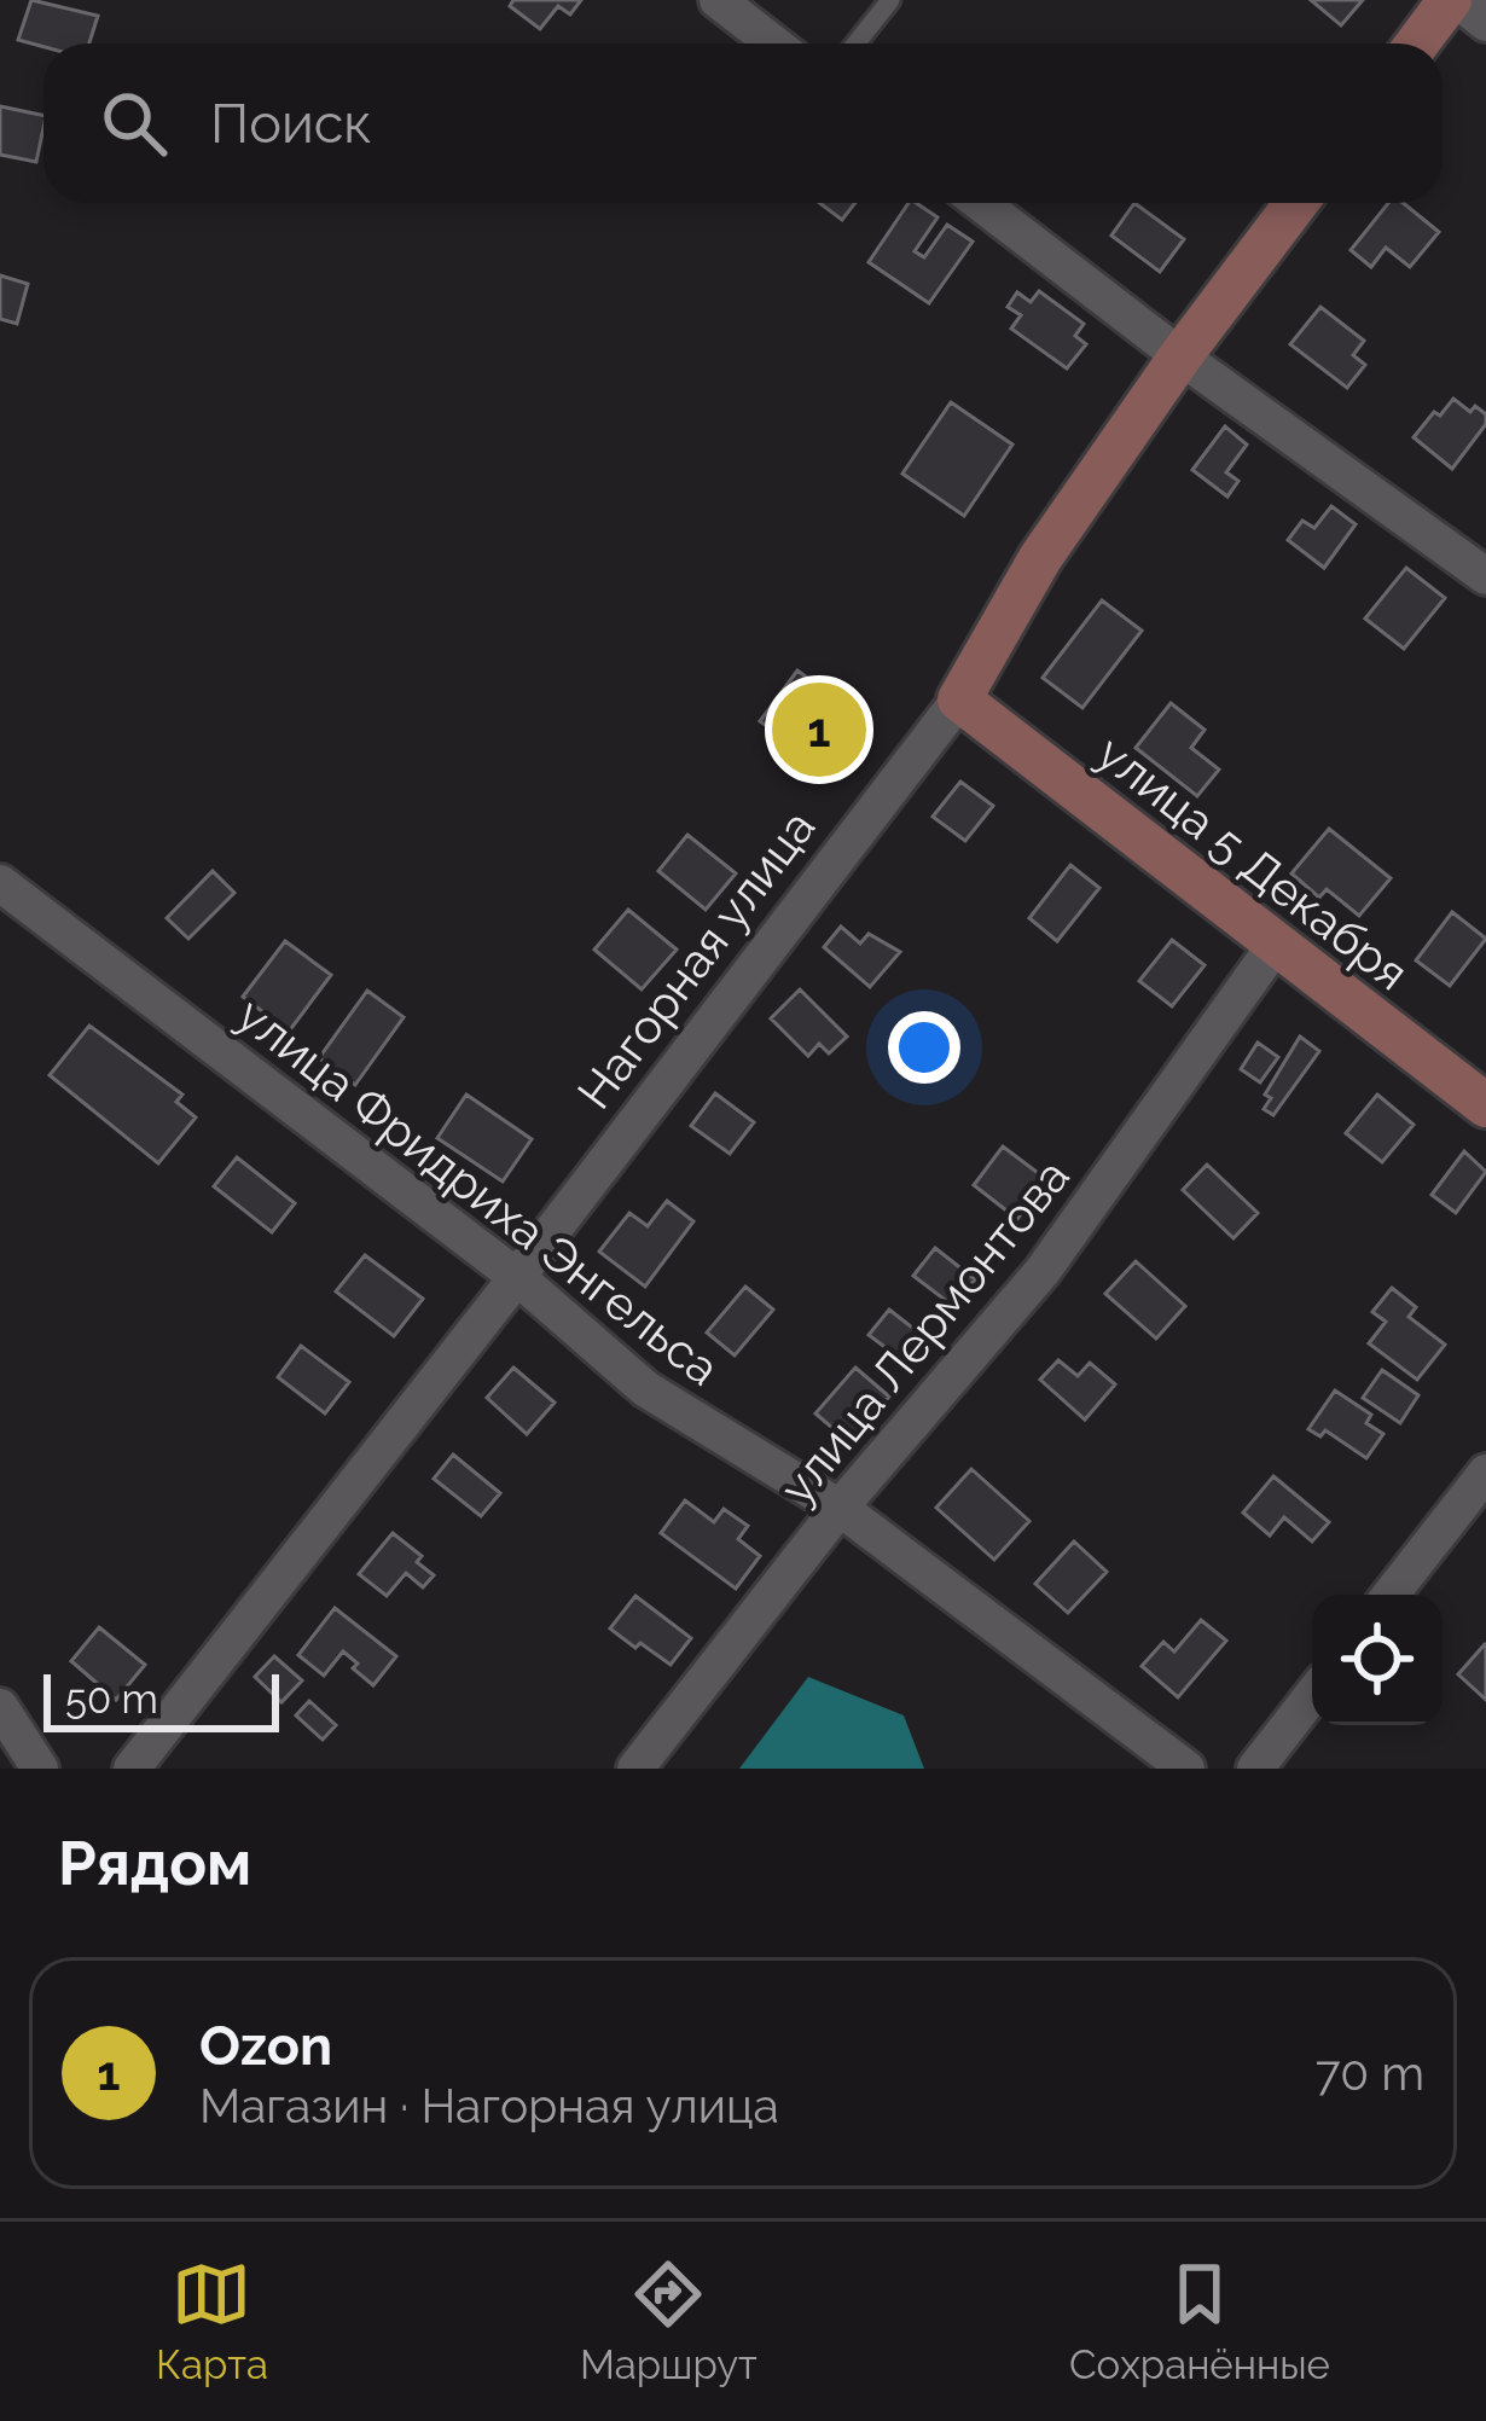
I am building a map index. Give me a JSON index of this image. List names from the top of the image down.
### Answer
{
  "streets": {
    "street": [
      "улица 5 Декабря",
      "Нагорная улица",
      "улица Фридриха Энгельса",
      "улица Лермонтова"
    ]
  },
  "crossings": [
    ["улица 5 Декабря", "Нагорная улица"],
    ["улица 5 Декабря", "улица Лермонтова"],
    ["Нагорная улица", "улица Фридриха Энгельса"],
    ["улица Фридриха Энгельса", "улица Лермонтова"]
  ],
  "scale_bar": "50 m",
  "page": {
    "search": "Поиск",
    "pins": "1",
    "scale": "50 m",
    "heading": "Рядом",
    "list": [
      {
        "mark": "1",
        "name": "Ozon",
        "note": "Магазин · Нагорная улица",
        "value": "70 m"
      }
    ],
    "nav": ["Карта", "Маршрут", "Сохранённые"]
  }
}
